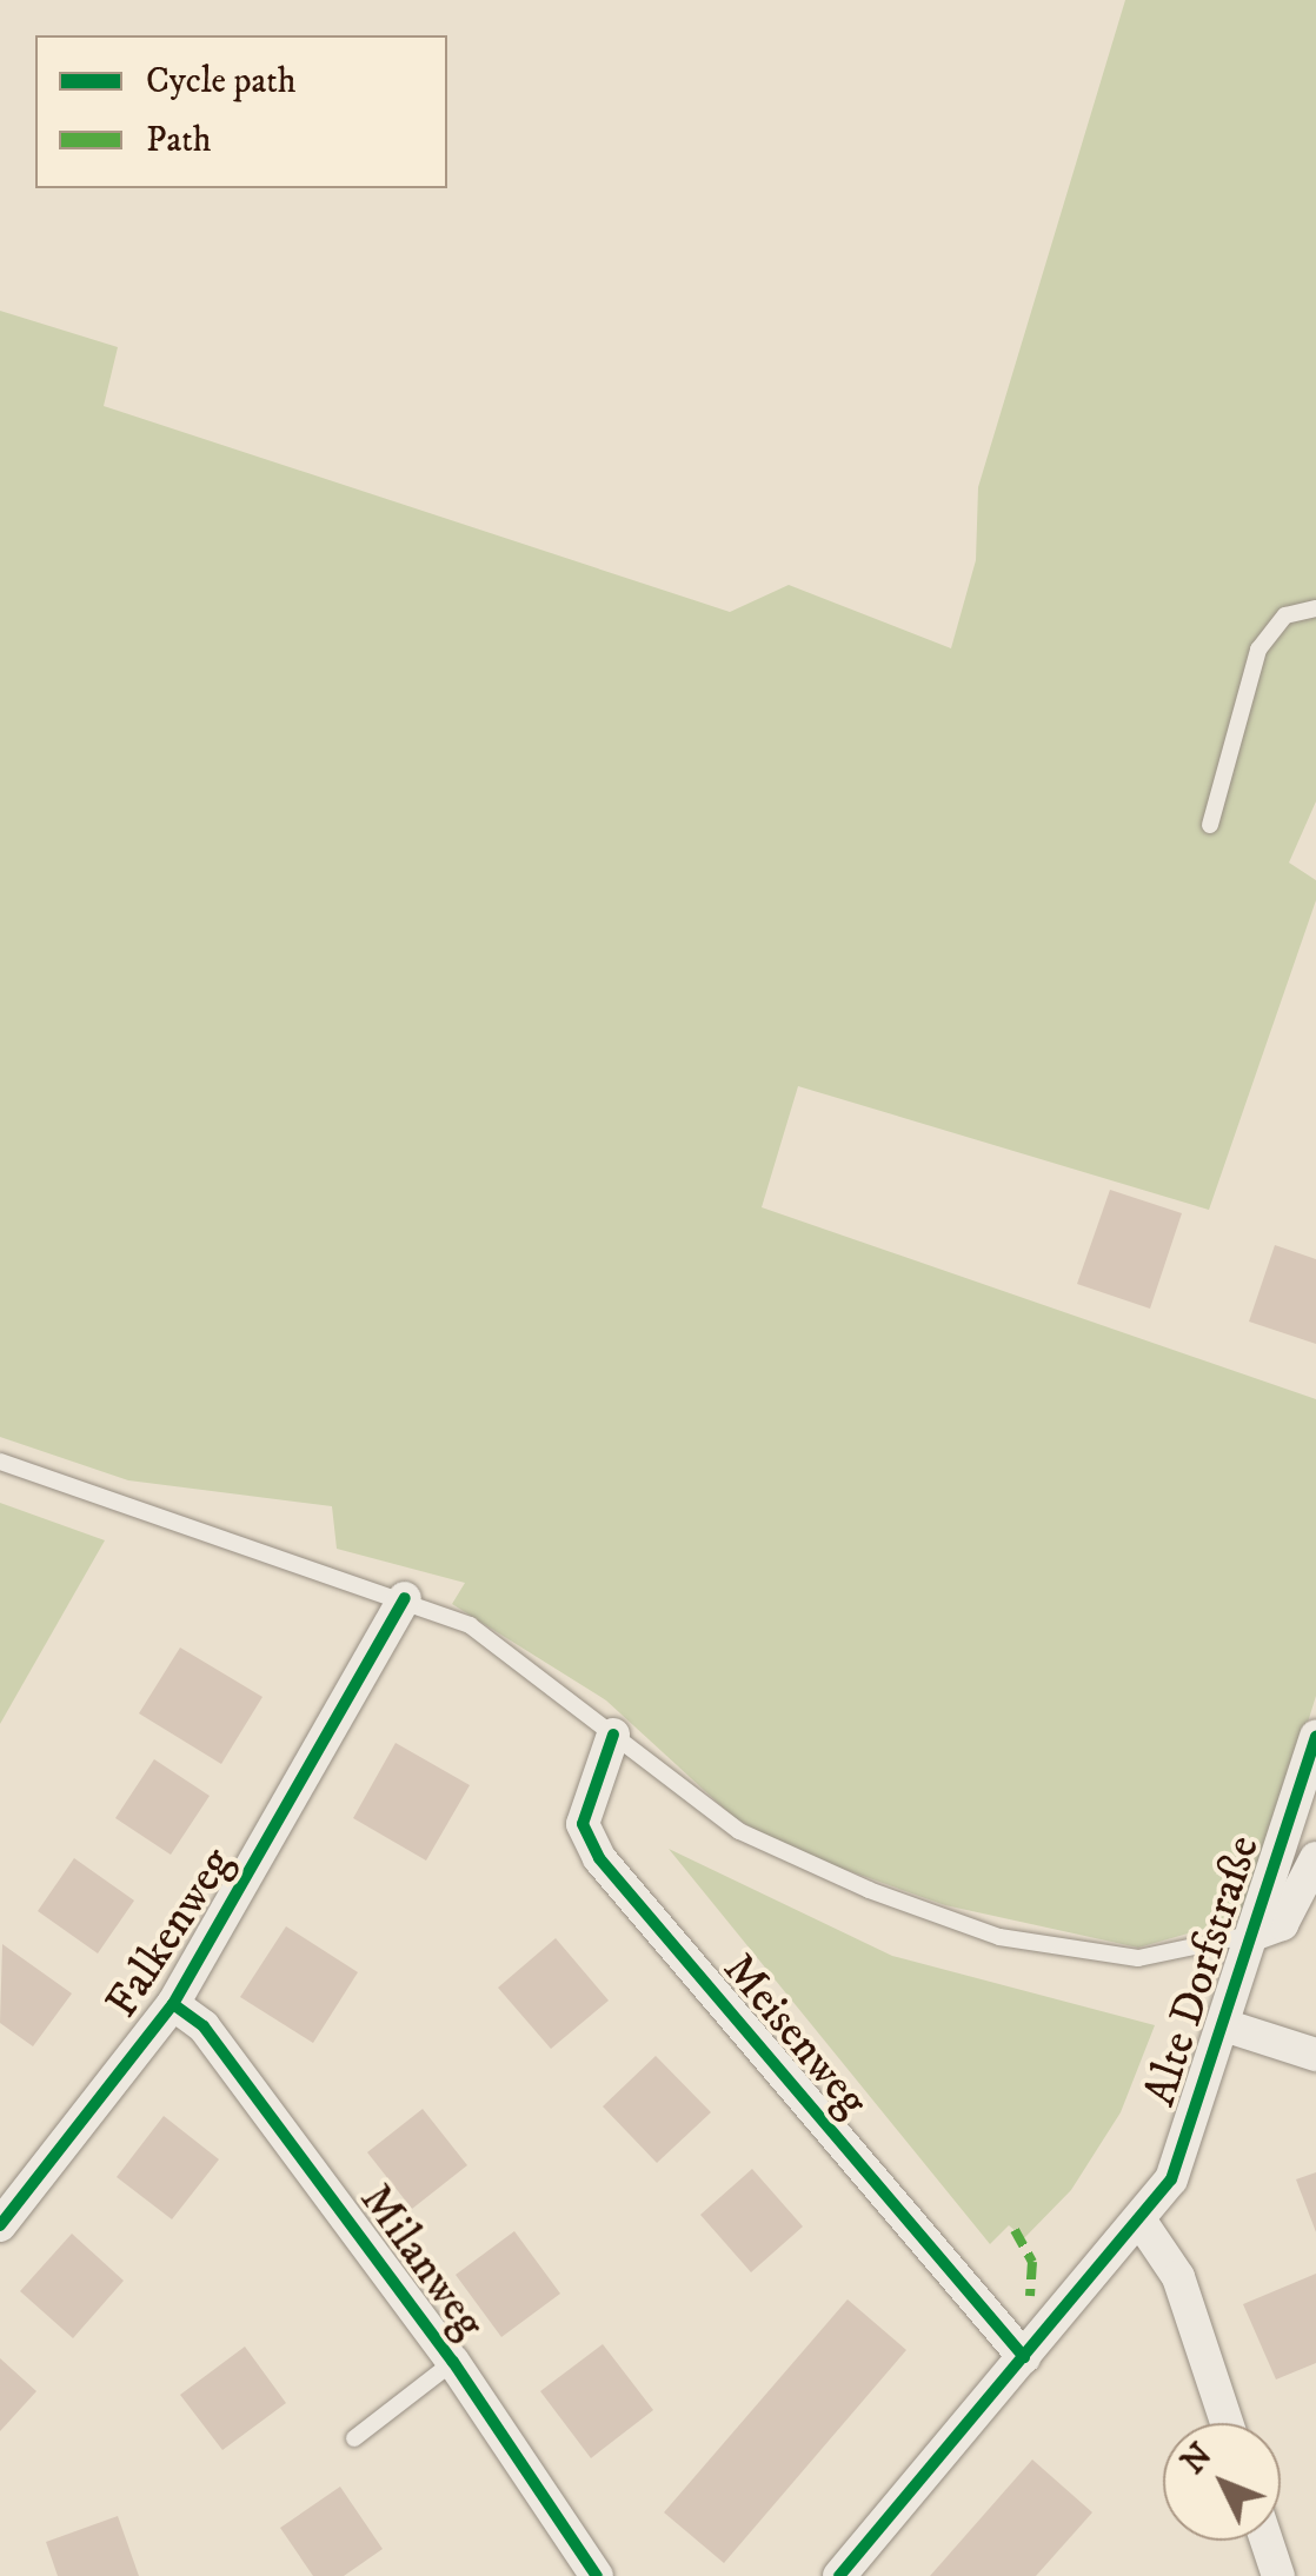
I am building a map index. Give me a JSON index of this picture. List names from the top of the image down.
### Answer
{
  "streets": {
    "street": [
      "Falkenweg",
      "Alte Dorfstraße",
      "Meisenweg",
      "Milanweg"
    ]
  },
  "crossings": [
    ["Falkenweg", "Milanweg"],
    ["Alte Dorfstraße", "Meisenweg"]
  ],
  "legend": ["Cycle path", "Path"],
  "north": "top left"
}
